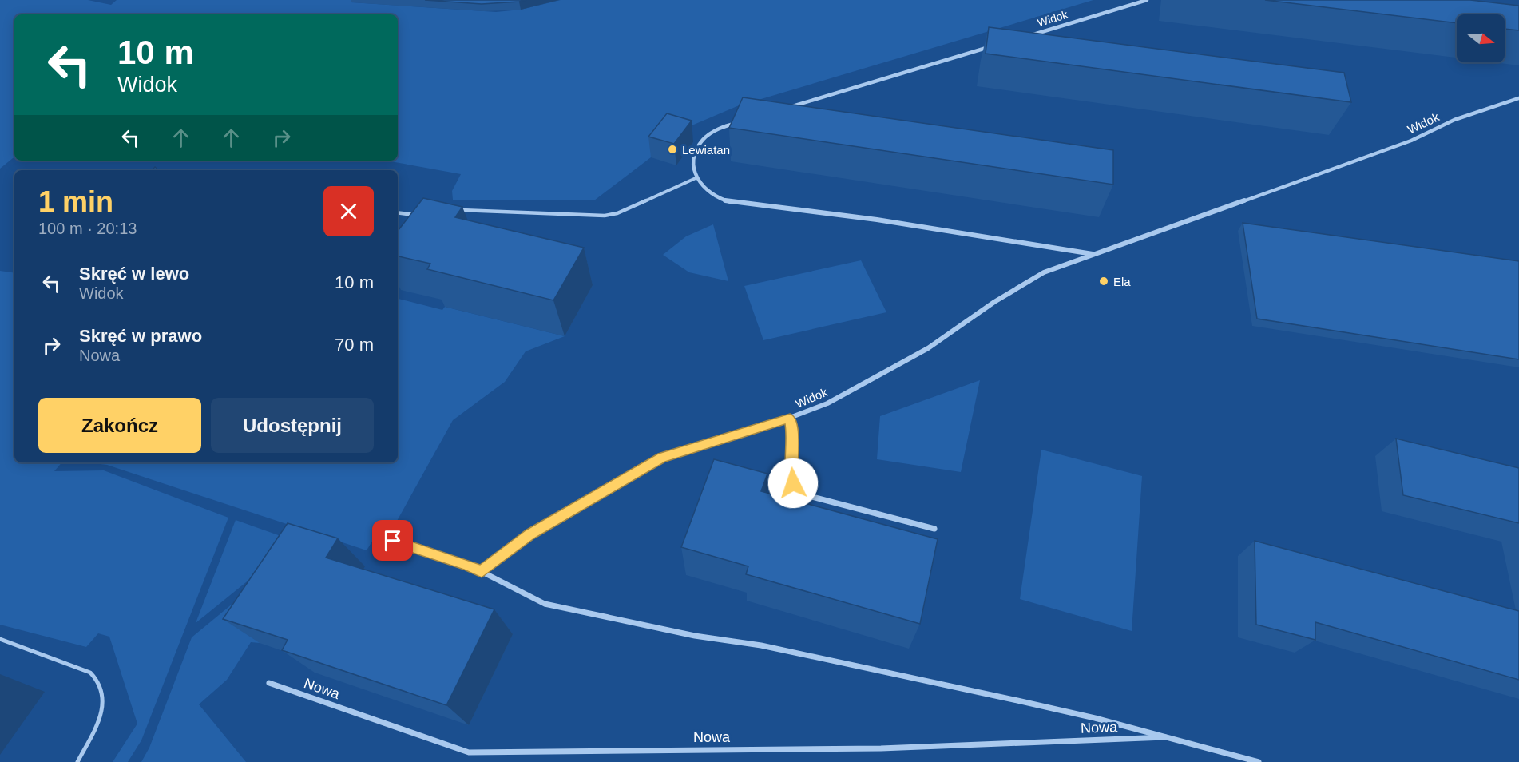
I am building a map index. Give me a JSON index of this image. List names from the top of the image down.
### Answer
{
  "streets": {
    "street": ["Widok", "Nowa"]
  },
  "crossings": [
    ["Widok", "Nowa"]
  ],
  "places": ["Lewiatan", "Ela"],
  "north": "right",
  "page": {
    "turn": ["10 m", "Widok"],
    "heading": ["1 min", "100 m · 20:13"],
    "list": [
      {
        "name": "Skręć w lewo",
        "note": "Widok",
        "value": "10 m"
      },
      {
        "name": "Skręć w prawo",
        "note": "Nowa",
        "value": "70 m"
      }
    ],
    "buttons": ["Zakończ", "Udostępnij"]
  }
}
